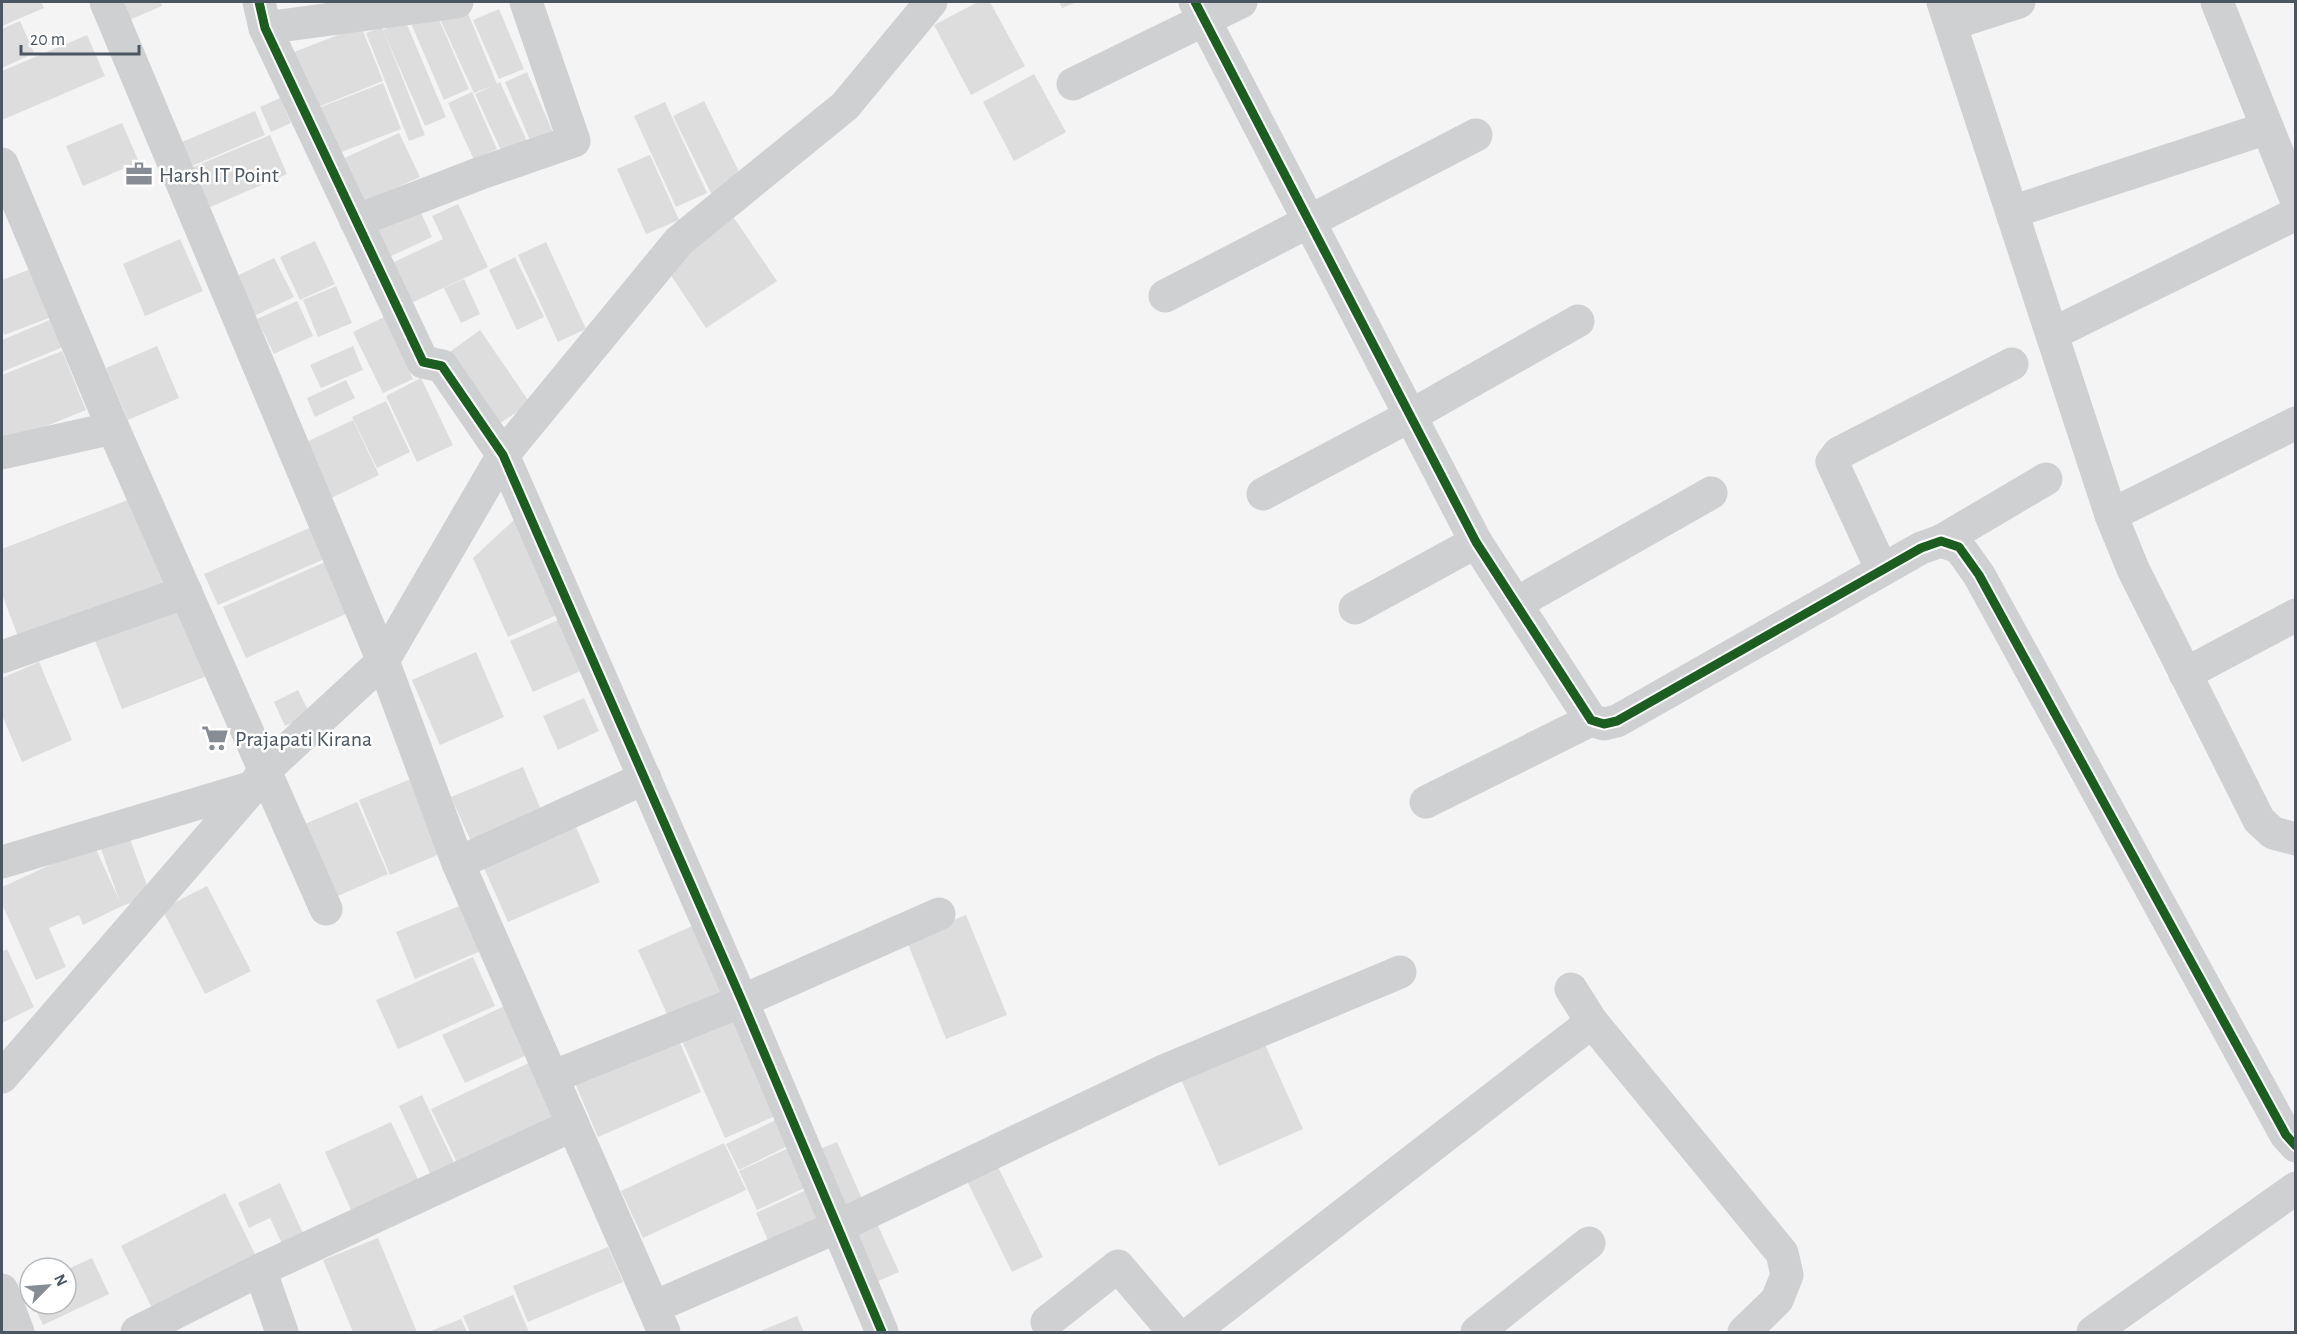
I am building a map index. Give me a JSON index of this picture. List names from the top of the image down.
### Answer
{
  "places": {
    "office": ["Harsh IT Point"],
    "supermarket": ["Prajapati Kirana"]
  },
  "scale_bar": "20 m",
  "north": "top right"
}
